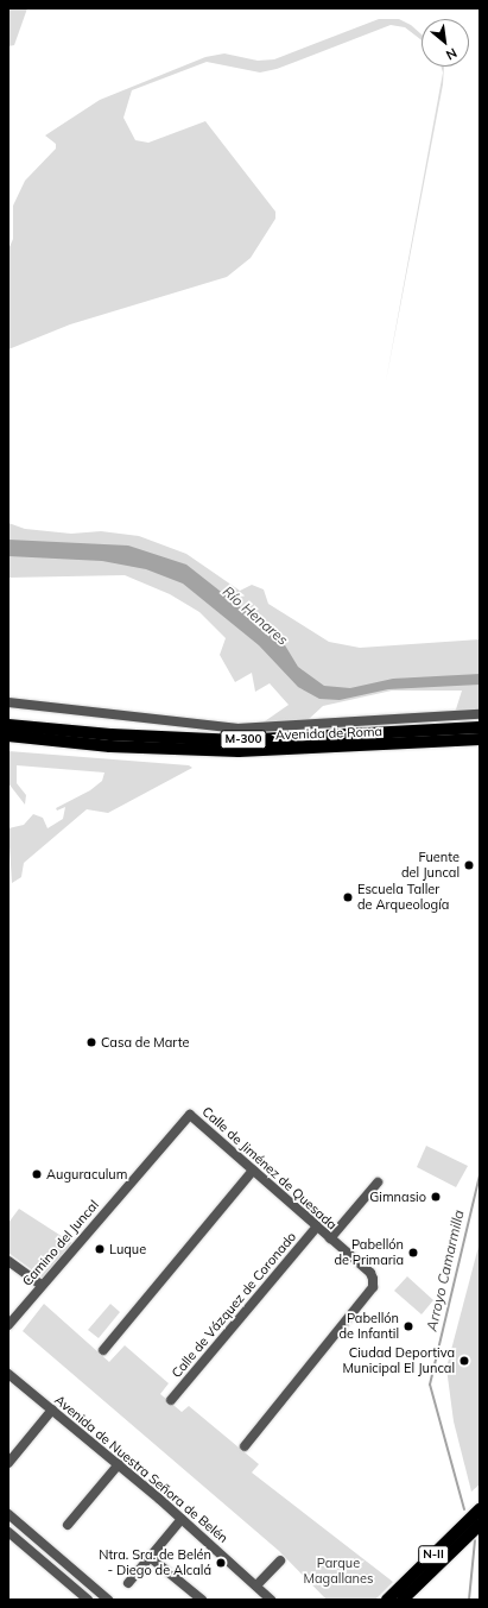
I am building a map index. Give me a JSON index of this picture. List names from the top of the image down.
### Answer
{
  "streets": {
    "main road": ["Avenida de Roma", "M-300", "N-II"],
    "street": [
      "Calle de Jiménez de Quesada",
      "Camino del Juncal",
      "Calle de Vázquez de Coronado",
      "Avenida de Nuestra Señora de Belén"
    ]
  },
  "crossings": [
    ["Calle de Jiménez de Quesada", "Camino del Juncal"],
    ["Calle de Jiménez de Quesada", "Calle de Vázquez de Coronado"]
  ],
  "water": ["Río Henares", "Arroyo Camarmilla"],
  "parks": ["Parque Magallanes"],
  "places": [
    "Fuente del Juncal",
    "Escuela Taller de Arqueología",
    "Casa de Marte",
    "Auguraculum",
    "Gimnasio",
    "Luque",
    "Pabellón de Primaria",
    "Pabellón de Infantil",
    "Ciudad Deportiva Municipal El Juncal",
    "Ntra. Sra. de Belén - Diego de Alcalá"
  ],
  "north": "bottom right"
}
